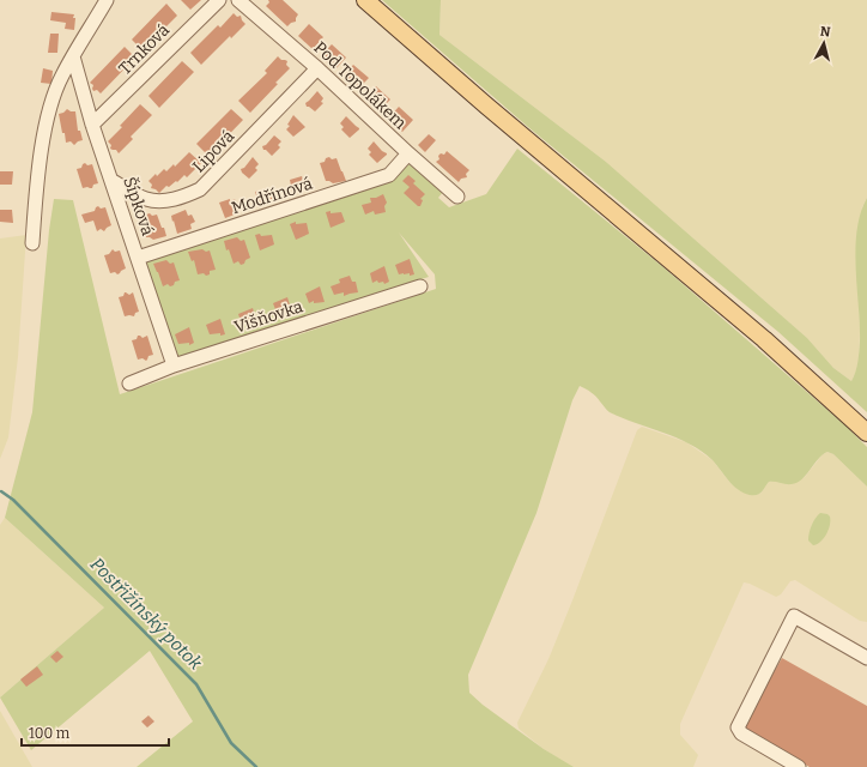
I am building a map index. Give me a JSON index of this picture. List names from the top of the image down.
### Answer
{
  "streets": {
    "street": [
      "Trnková",
      "Pod Topolákem",
      "Lipová",
      "Modřínová",
      "Šípková",
      "Višňovka"
    ]
  },
  "crossings": [
    ["Trnková", "Šípková"],
    ["Pod Topolákem", "Lipová"],
    ["Pod Topolákem", "Modřínová"],
    ["Lipová", "Šípková"],
    ["Modřínová", "Šípková"],
    ["Šípková", "Višňovka"]
  ],
  "water": ["Postřižínský potok"],
  "scale_bar": "100 m",
  "north": "top"
}
